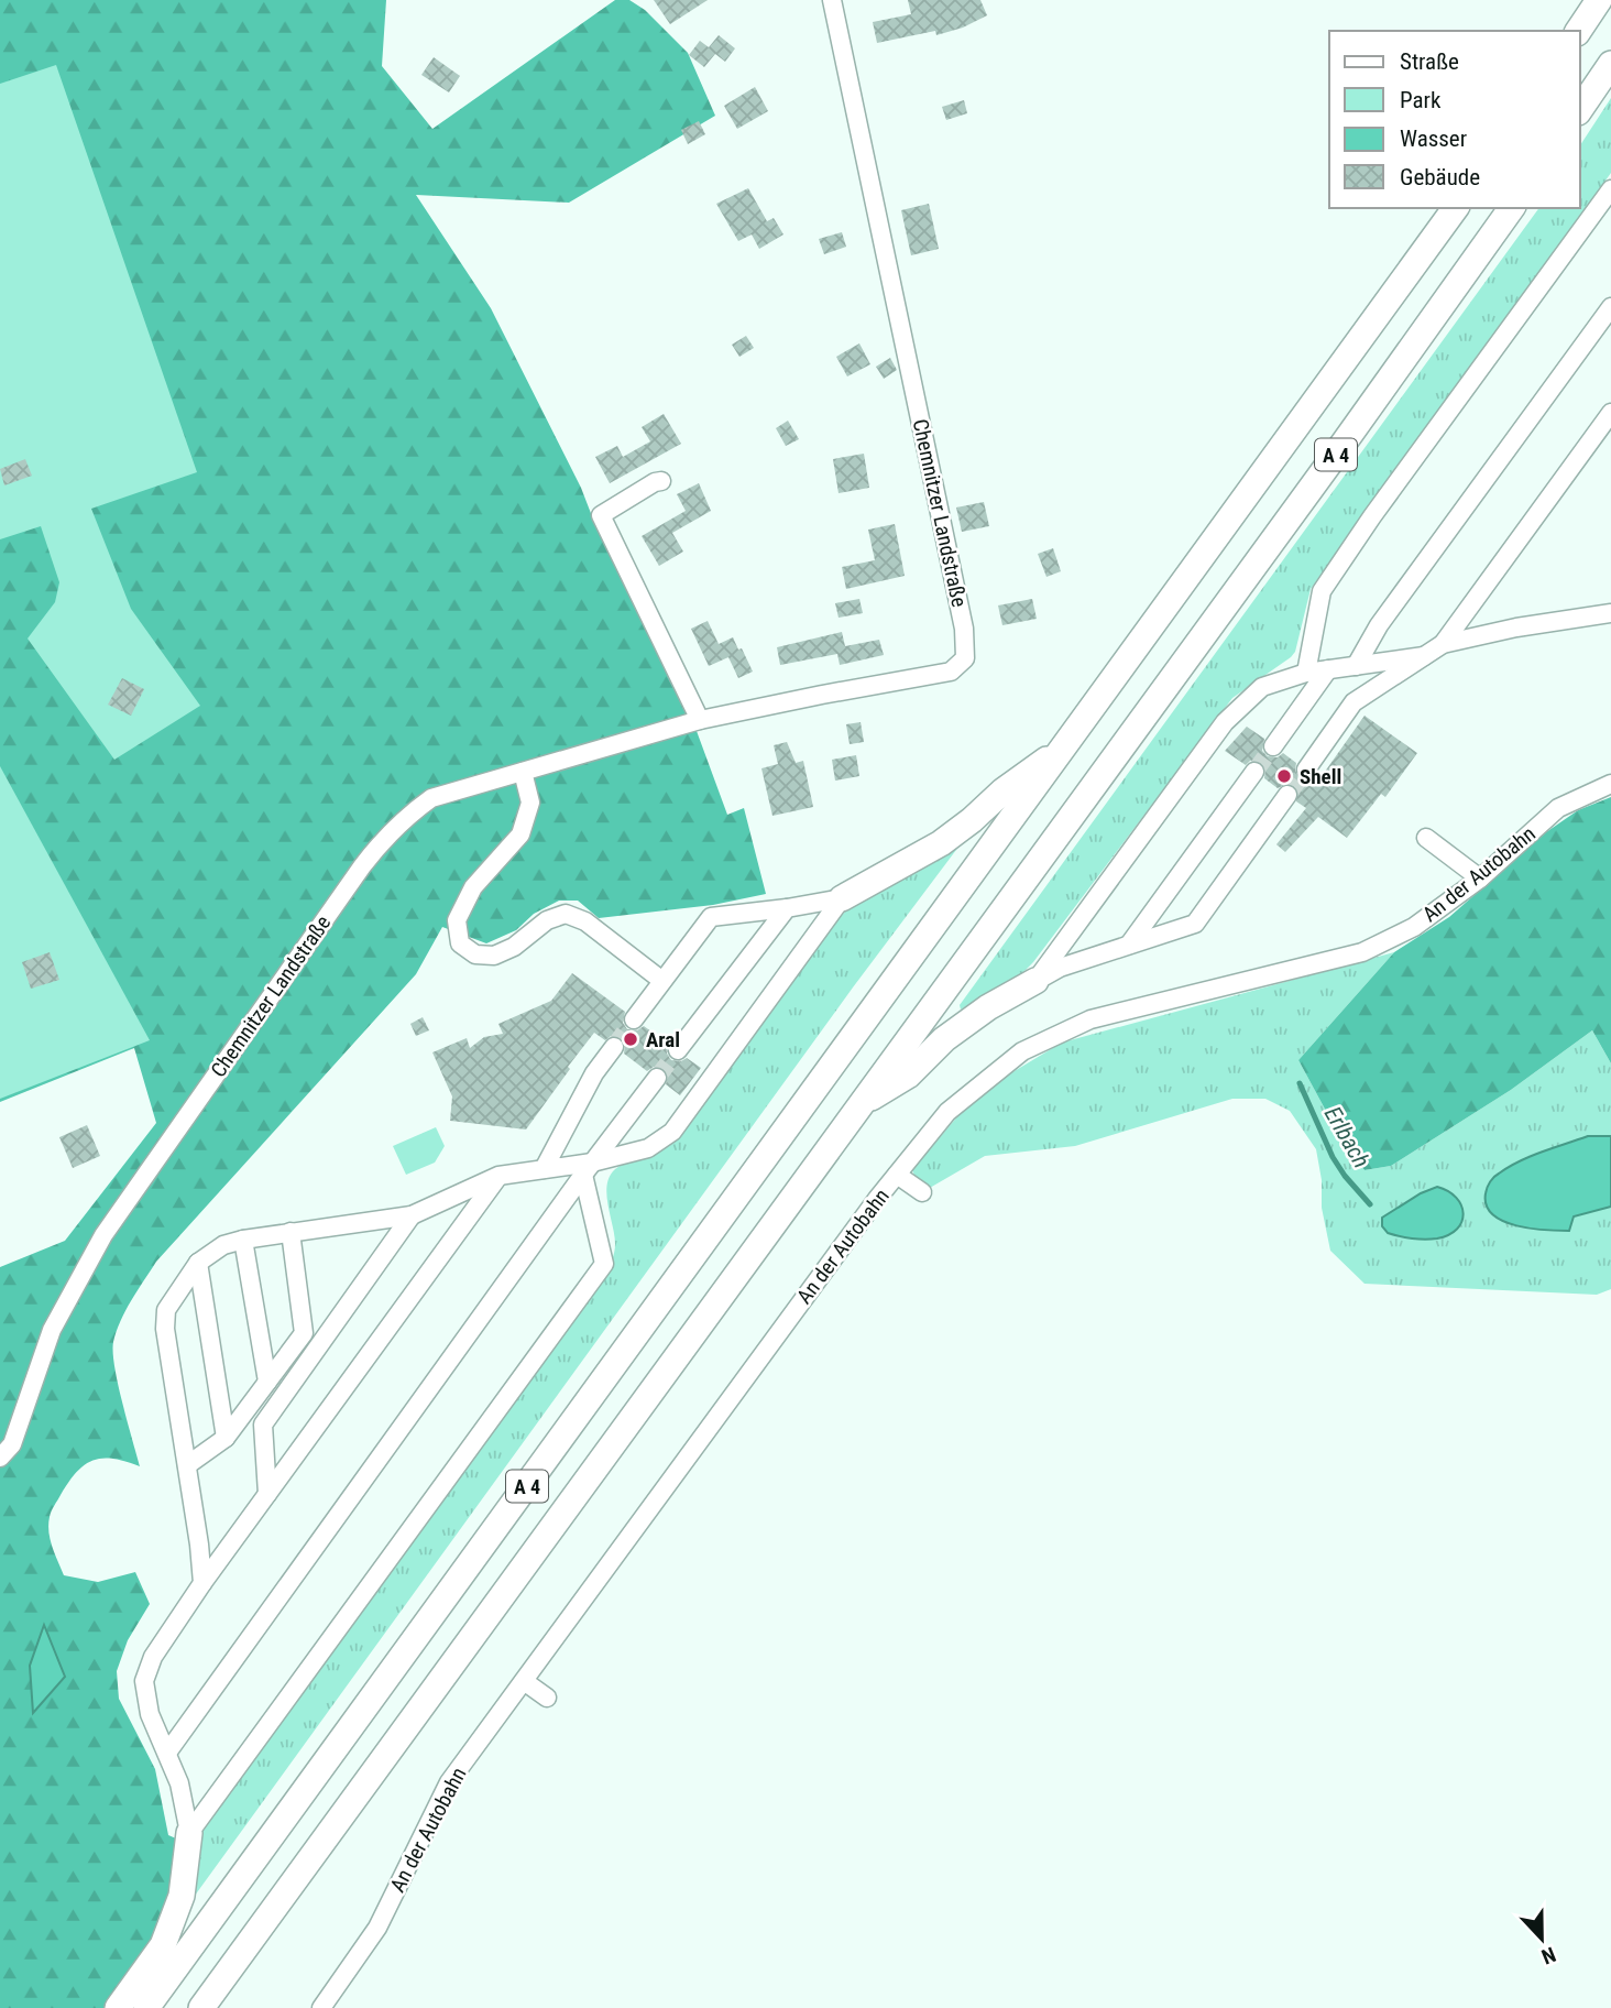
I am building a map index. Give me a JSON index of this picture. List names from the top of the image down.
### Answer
{
  "streets": {
    "highway": ["A 4"],
    "street": ["Chemnitzer Landstraße", "An der Autobahn"]
  },
  "water": ["Erlbach"],
  "places": ["Shell", "Aral"],
  "legend": [
    "Straße",
    "Park",
    "Wasser",
    "Gebäude"
  ],
  "north": "bottom"
}
